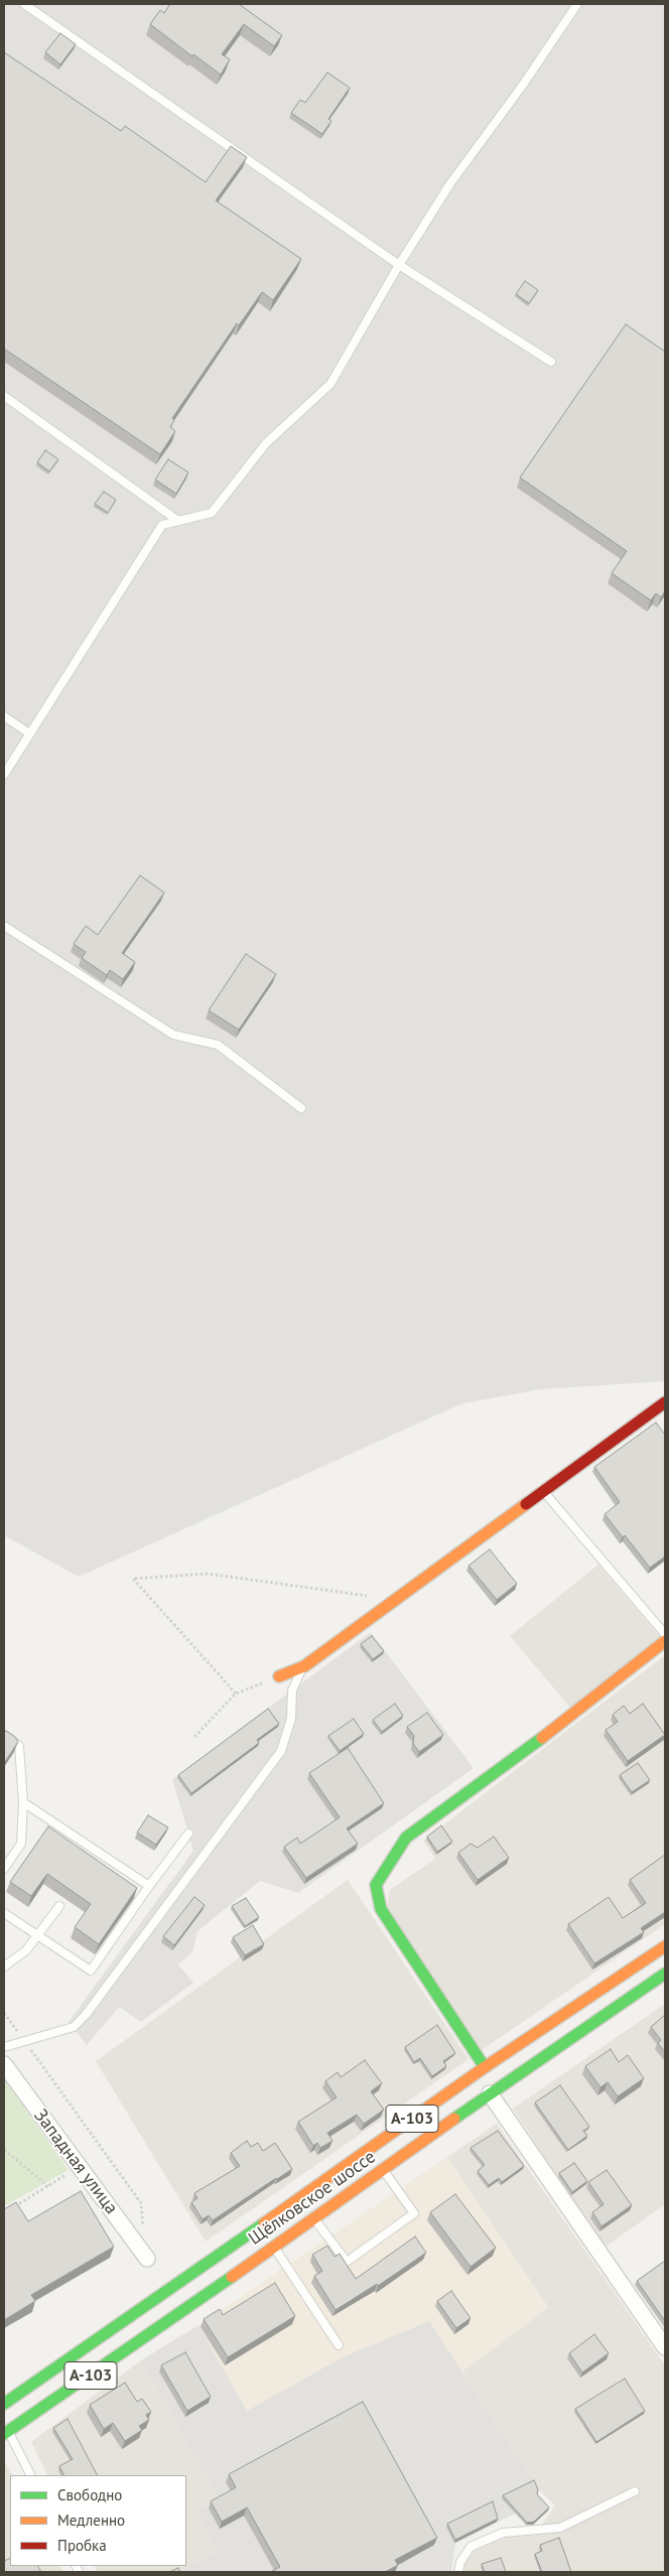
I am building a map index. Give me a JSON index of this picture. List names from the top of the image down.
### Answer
{
  "streets": {
    "main road": ["А-103", "Щёлковское шоссе"],
    "street": ["Западная улица"]
  },
  "legend": ["Свободно", "Медленно", "Пробка"]
}
